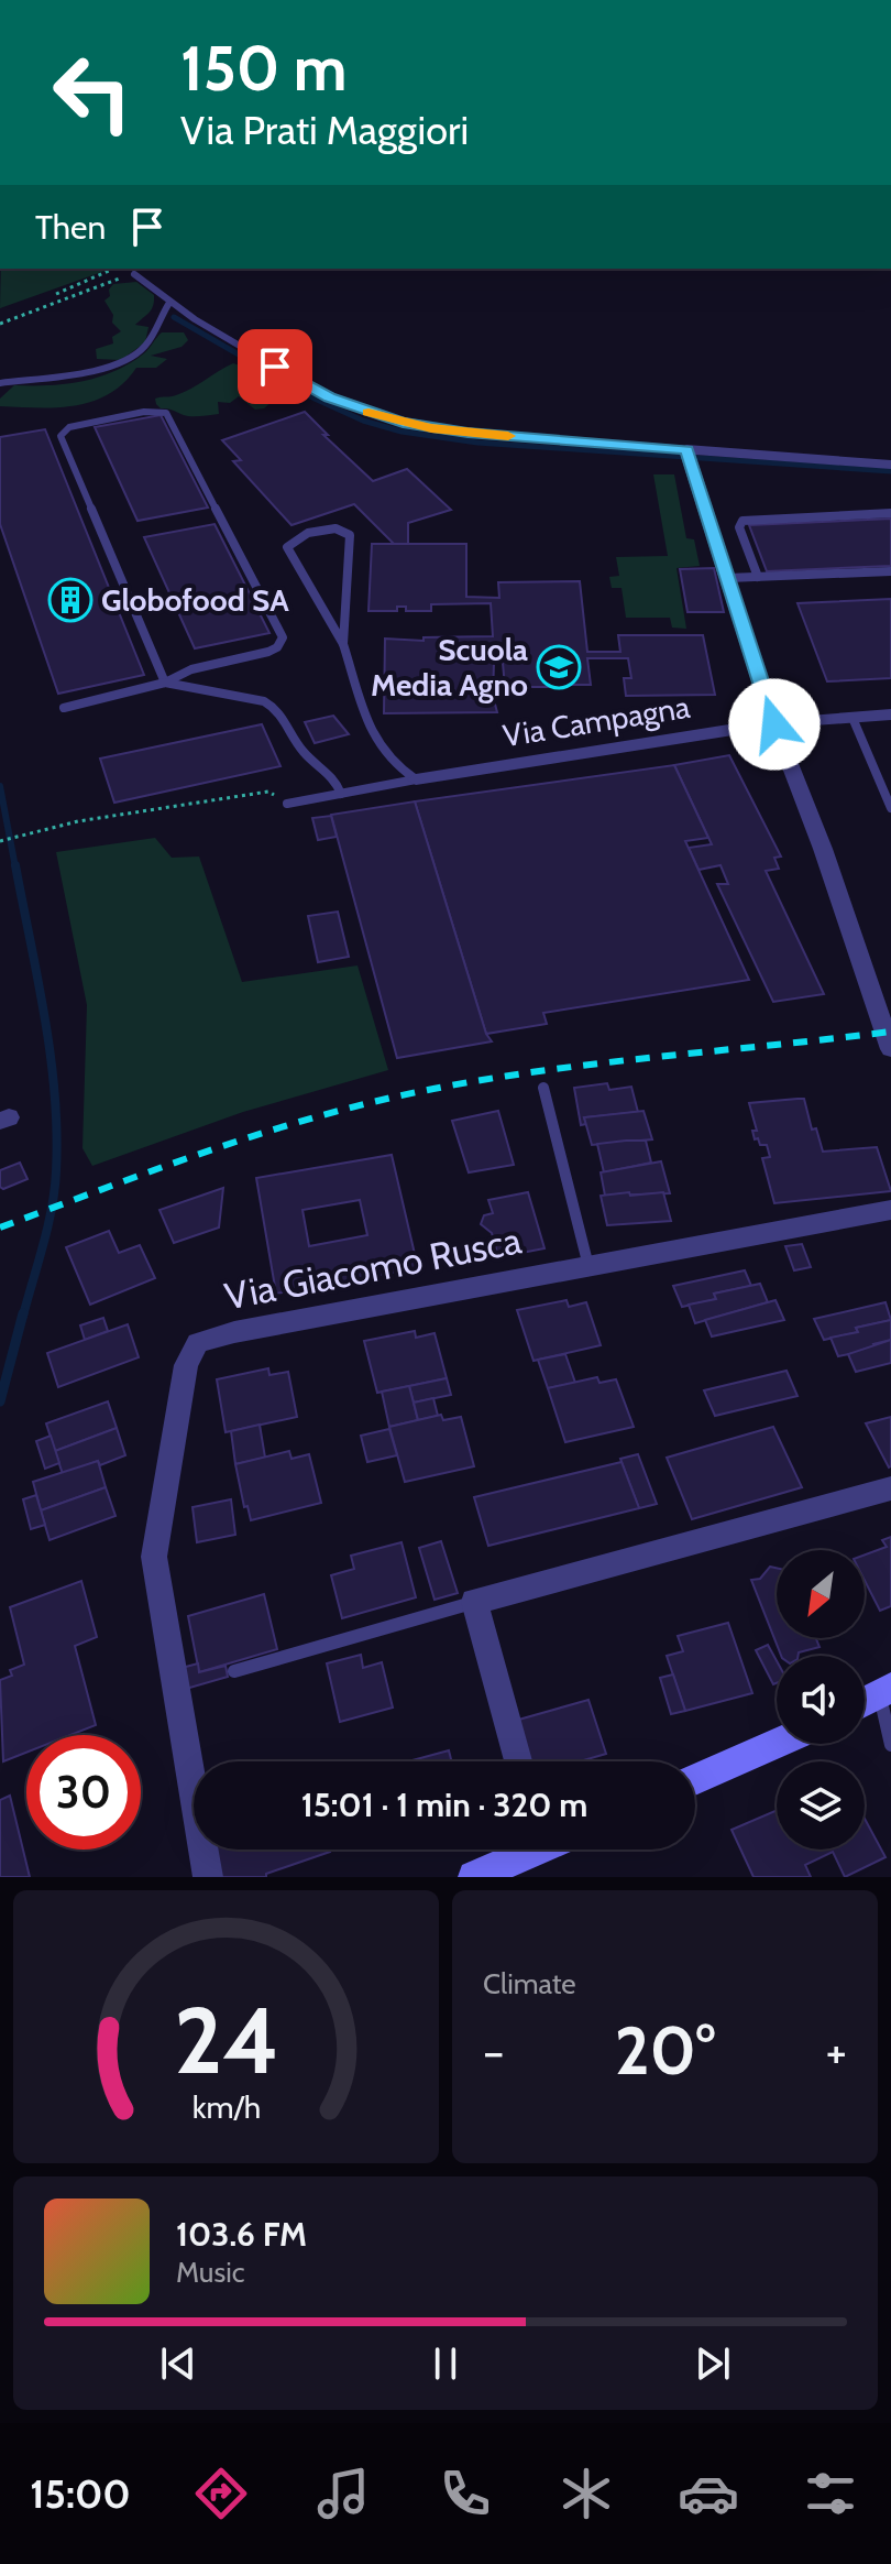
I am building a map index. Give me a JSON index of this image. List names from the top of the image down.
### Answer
{
  "streets": {
    "street": ["Via Campagna", "Via Giacomo Rusca"]
  },
  "places": {
    "building": ["Globofood SA"],
    "school or university": ["Scuola Media Agno"]
  },
  "north": "bottom left",
  "page": {
    "turn": ["150 m", "Via Prati Maggiori"],
    "then": "Then",
    "limit": "30",
    "trip": "15:01 · 1 min · 320 m",
    "tile": "Climate",
    "heat": ["−", "20°", "+"],
    "song": ["103.6 FM", "Music"],
    "tabs": "15:00",
    "gauge": ["24", "km/h"]
  }
}
